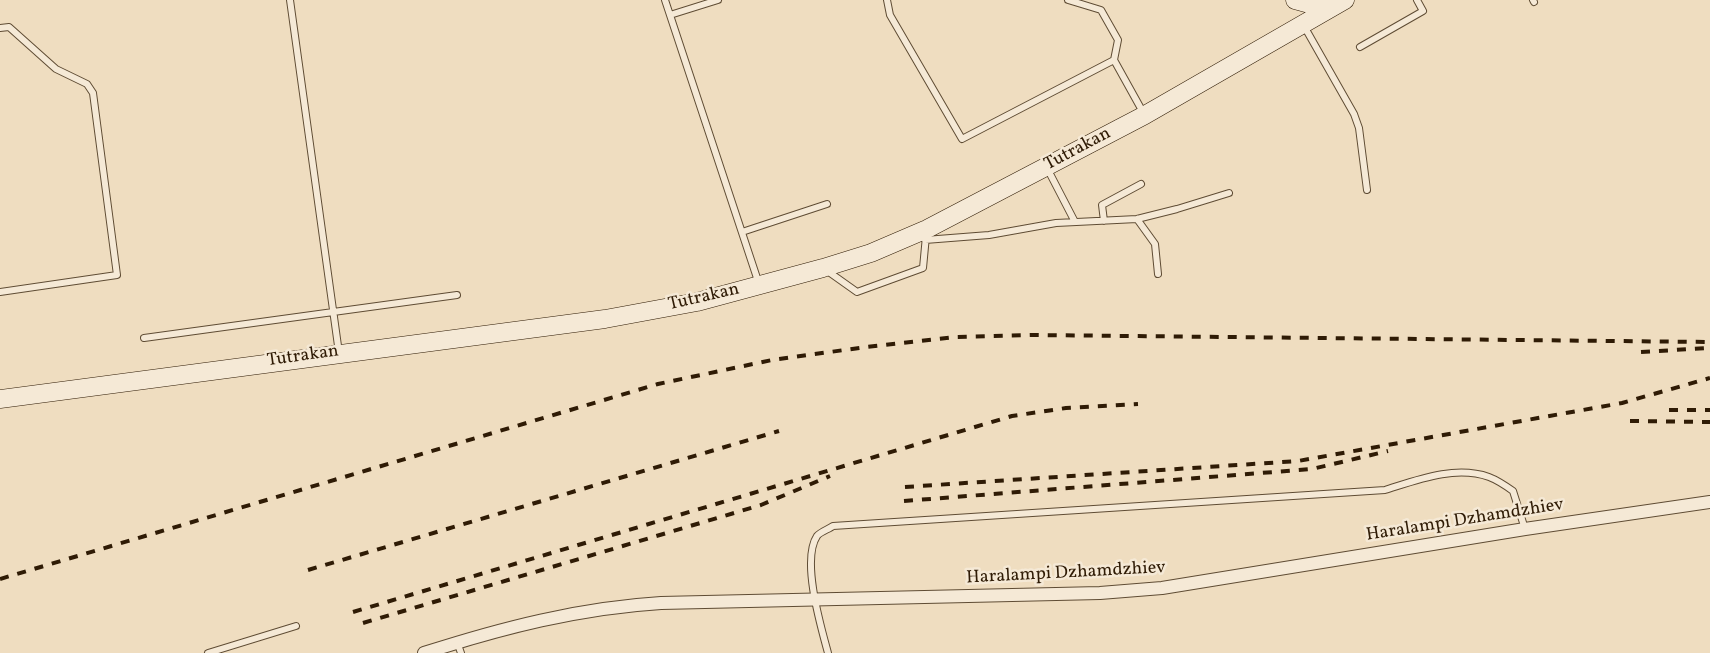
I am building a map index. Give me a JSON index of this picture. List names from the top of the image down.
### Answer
{
  "streets": {
    "street": ["Tutrakan", "Haralampi Dzhamdzhiev"]
  }
}
